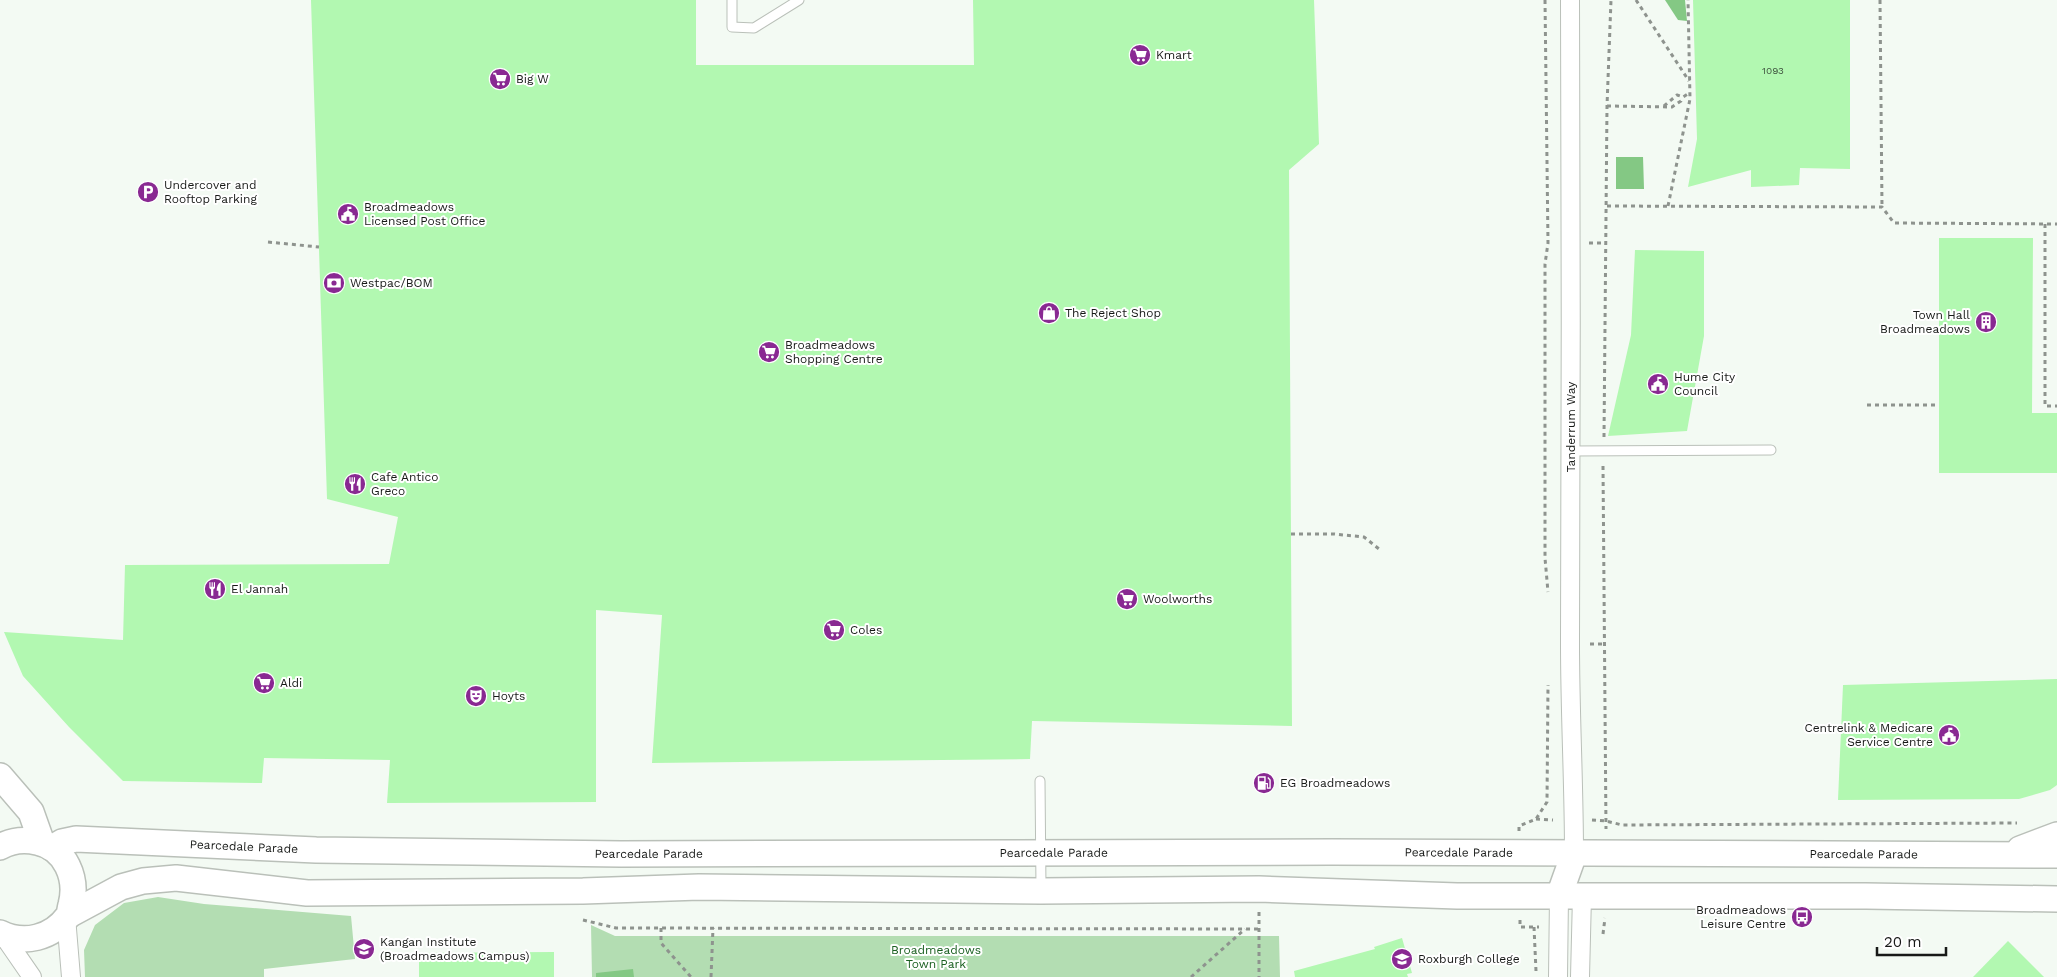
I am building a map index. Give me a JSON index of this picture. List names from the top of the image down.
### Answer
{
  "streets": {
    "street": ["Tanderrum Way", "Pearcedale Parade"]
  },
  "crossings": [
    ["Tanderrum Way", "Pearcedale Parade"]
  ],
  "parks": ["Broadmeadows Town Park"],
  "places": {
    "supermarket": [
      "Kmart",
      "Big W",
      "Broadmeadows Shopping Centre",
      "Woolworths",
      "Coles",
      "Aldi"
    ],
    "parking": ["Undercover and Rooftop Parking"],
    "public building": ["Broadmeadows Licensed Post Office", "Hume City Council", "Centrelink & Medicare Service Centre"],
    "bank": ["Westpac/BOM"],
    "shop": ["The Reject Shop"],
    "building": ["Town Hall Broadmeadows"],
    "restaurant": ["Cafe Antico Greco", "El Jannah"],
    "theatre": ["Hoyts"],
    "fuel station": ["EG Broadmeadows"],
    "bus stop": ["Broadmeadows Leisure Centre"],
    "school or university": ["Kangan Institute (Broadmeadows Campus)", "Roxburgh College"]
  },
  "house_numbers": ["1093"],
  "scale_bar": "20 m"
}
